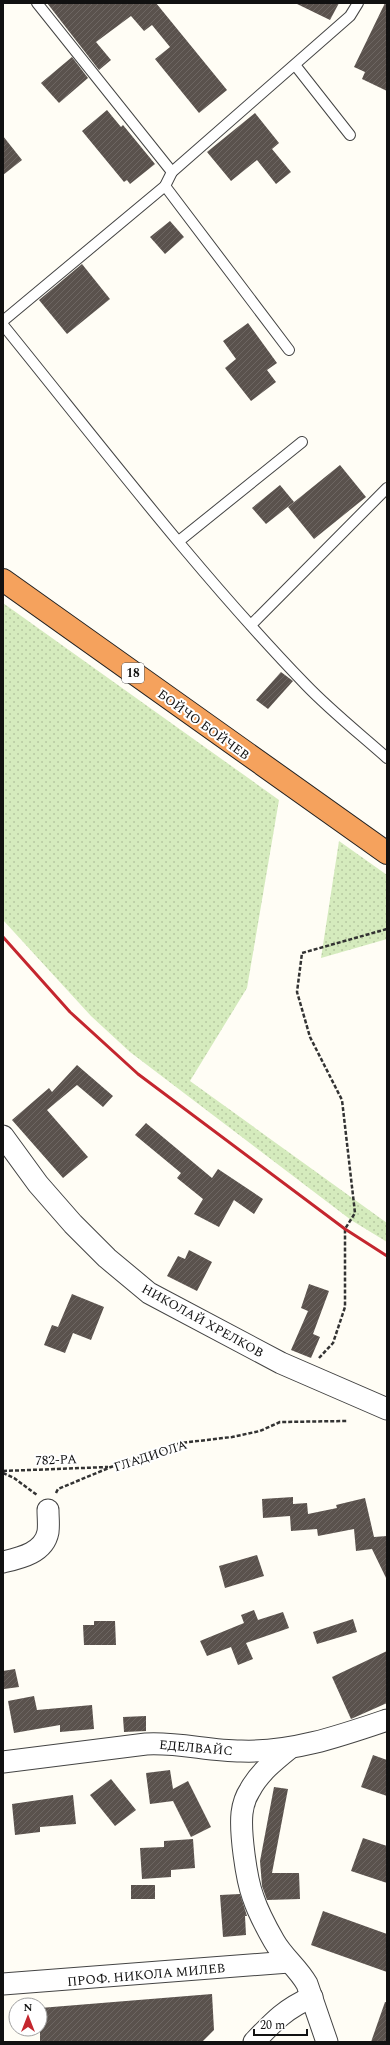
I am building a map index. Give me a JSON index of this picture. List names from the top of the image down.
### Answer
{
  "streets": {
    "highway": ["18", "БОЙЧО БОЙЧЕВ"],
    "street": ["НИКОЛАЙ ХРЕЛКОВ", "ЕДЕЛВАЙС", "ПРОФ. НИКОЛА МИЛЕВ"],
    "path": ["ГЛАДИОЛА", "782-РА"]
  },
  "crossings": [
    ["ГЛАДИОЛА", "782-РА"]
  ],
  "scale_bar": "20 m",
  "north": "top"
}
